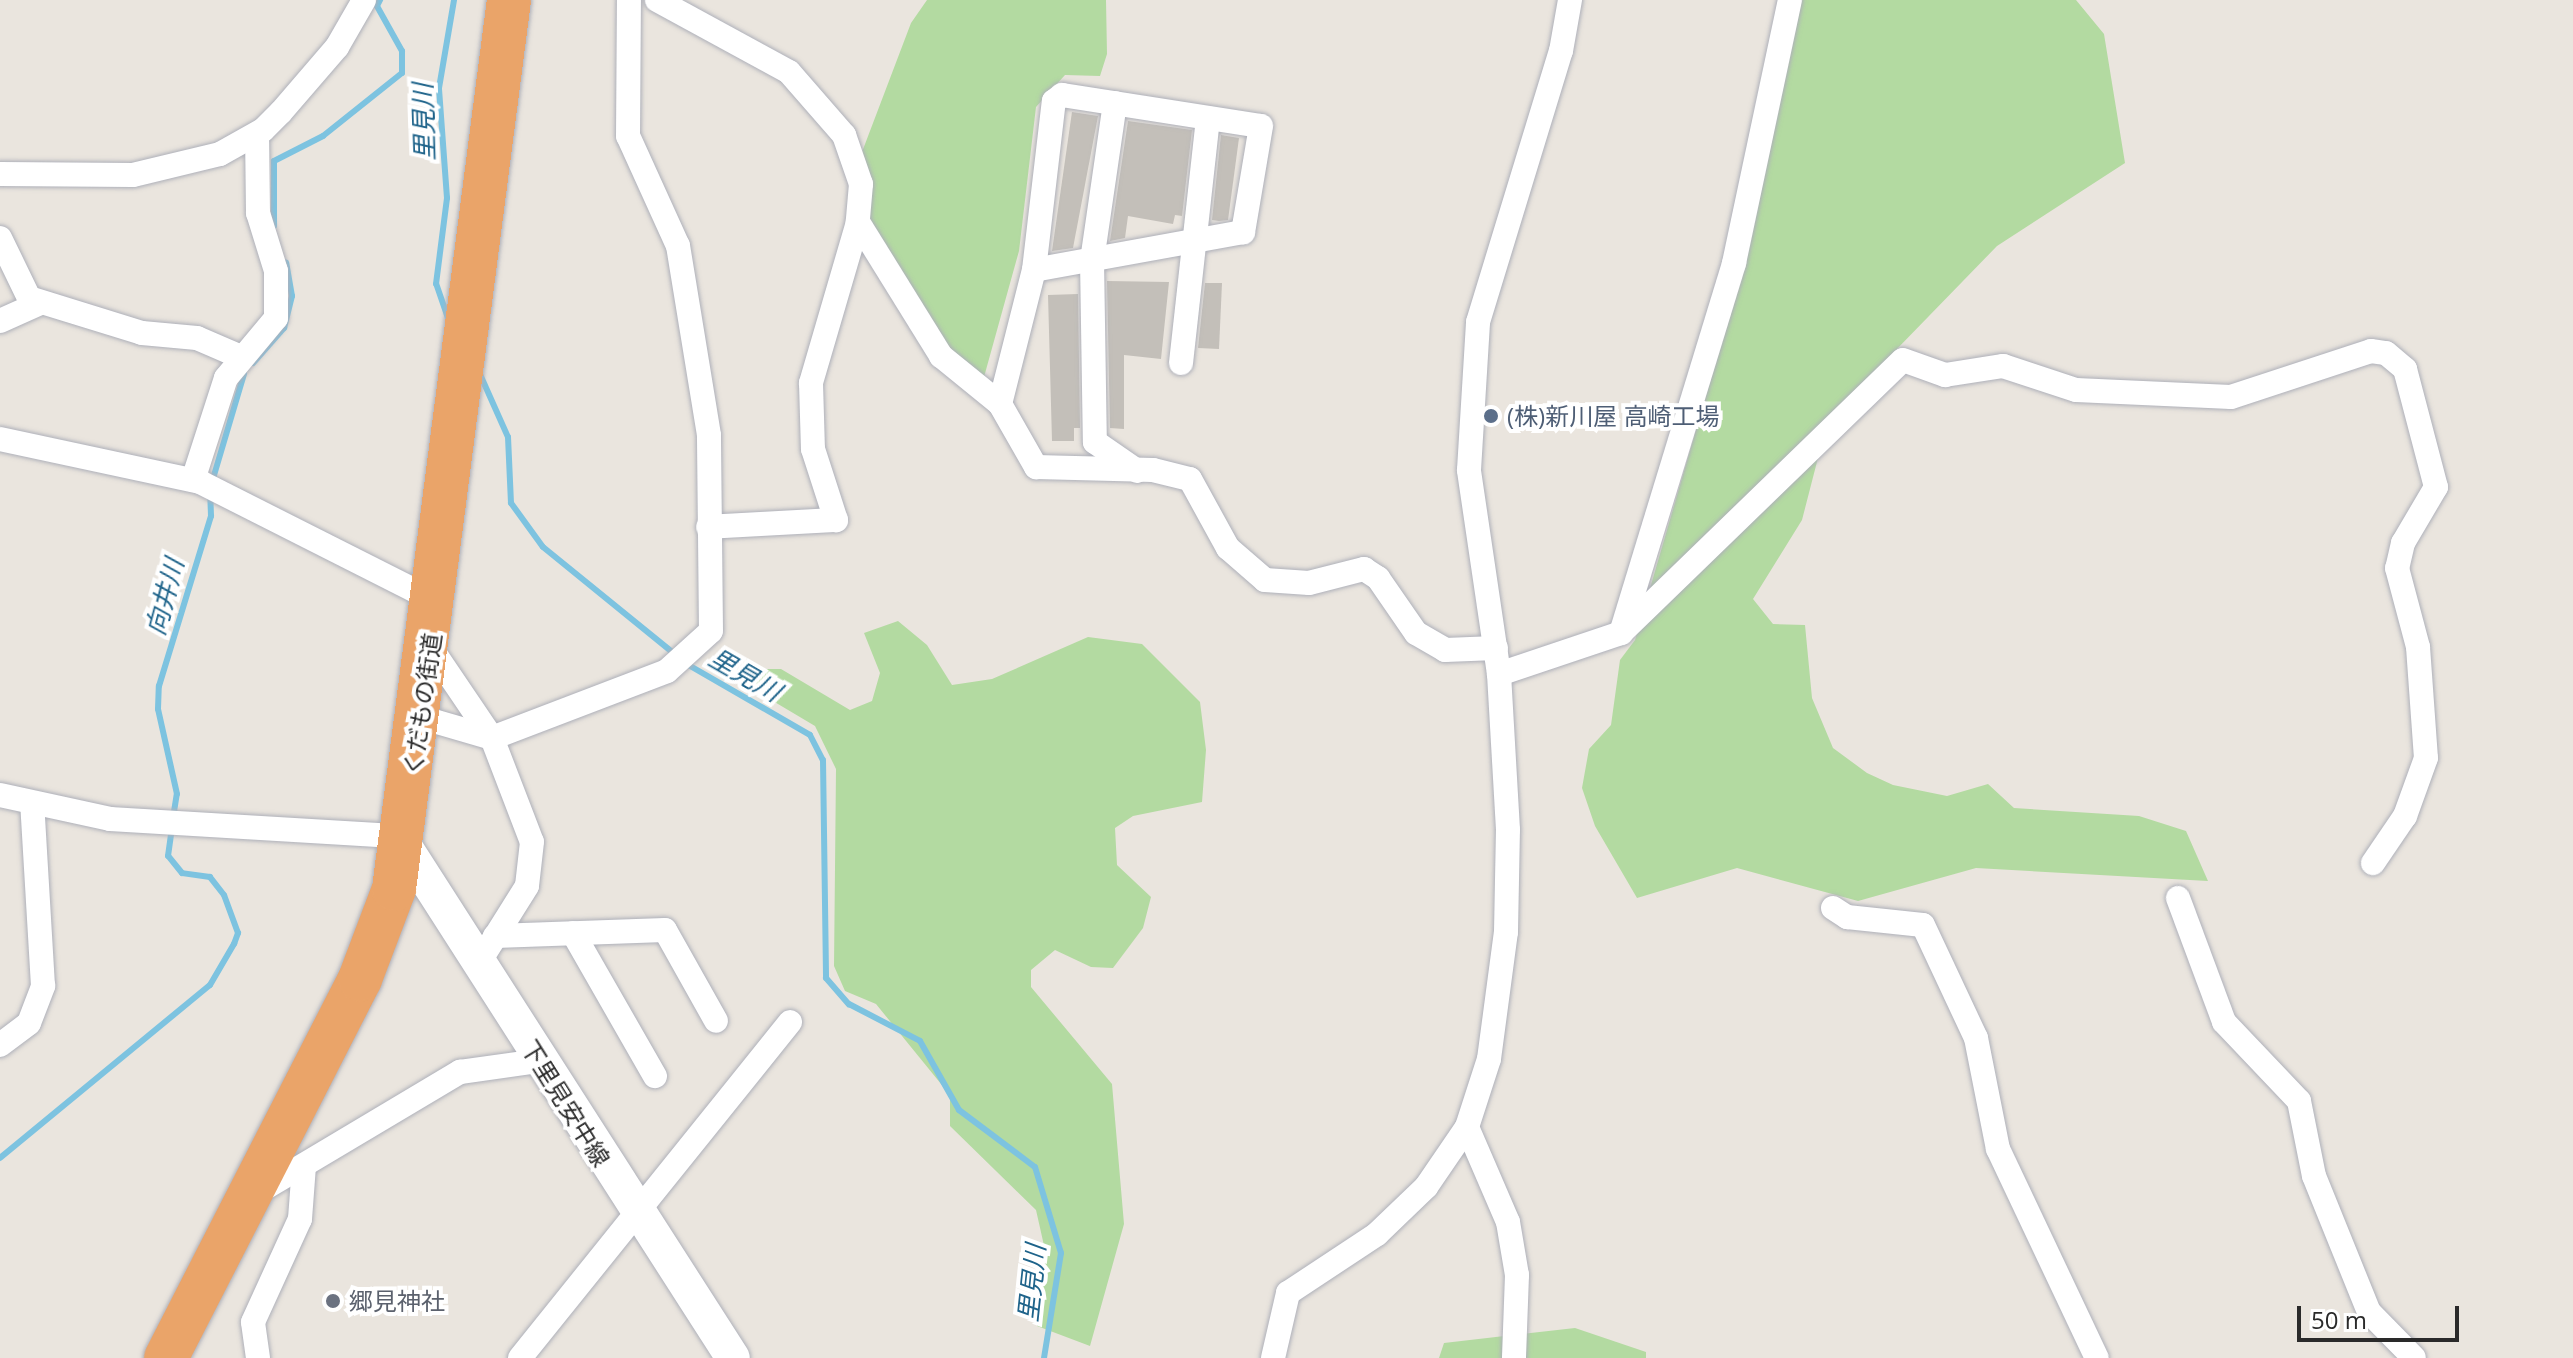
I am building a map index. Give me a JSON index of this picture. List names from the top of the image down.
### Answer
{
  "streets": {
    "highway": ["くだもの街道"],
    "main road": ["下里見安中線"]
  },
  "crossings": [
    ["くだもの街道", "下里見安中線"]
  ],
  "water": ["里見川", "向井川"],
  "places": ["(株)新川屋 高崎工場", "郷見神社"],
  "scale_bar": "50 m"
}
